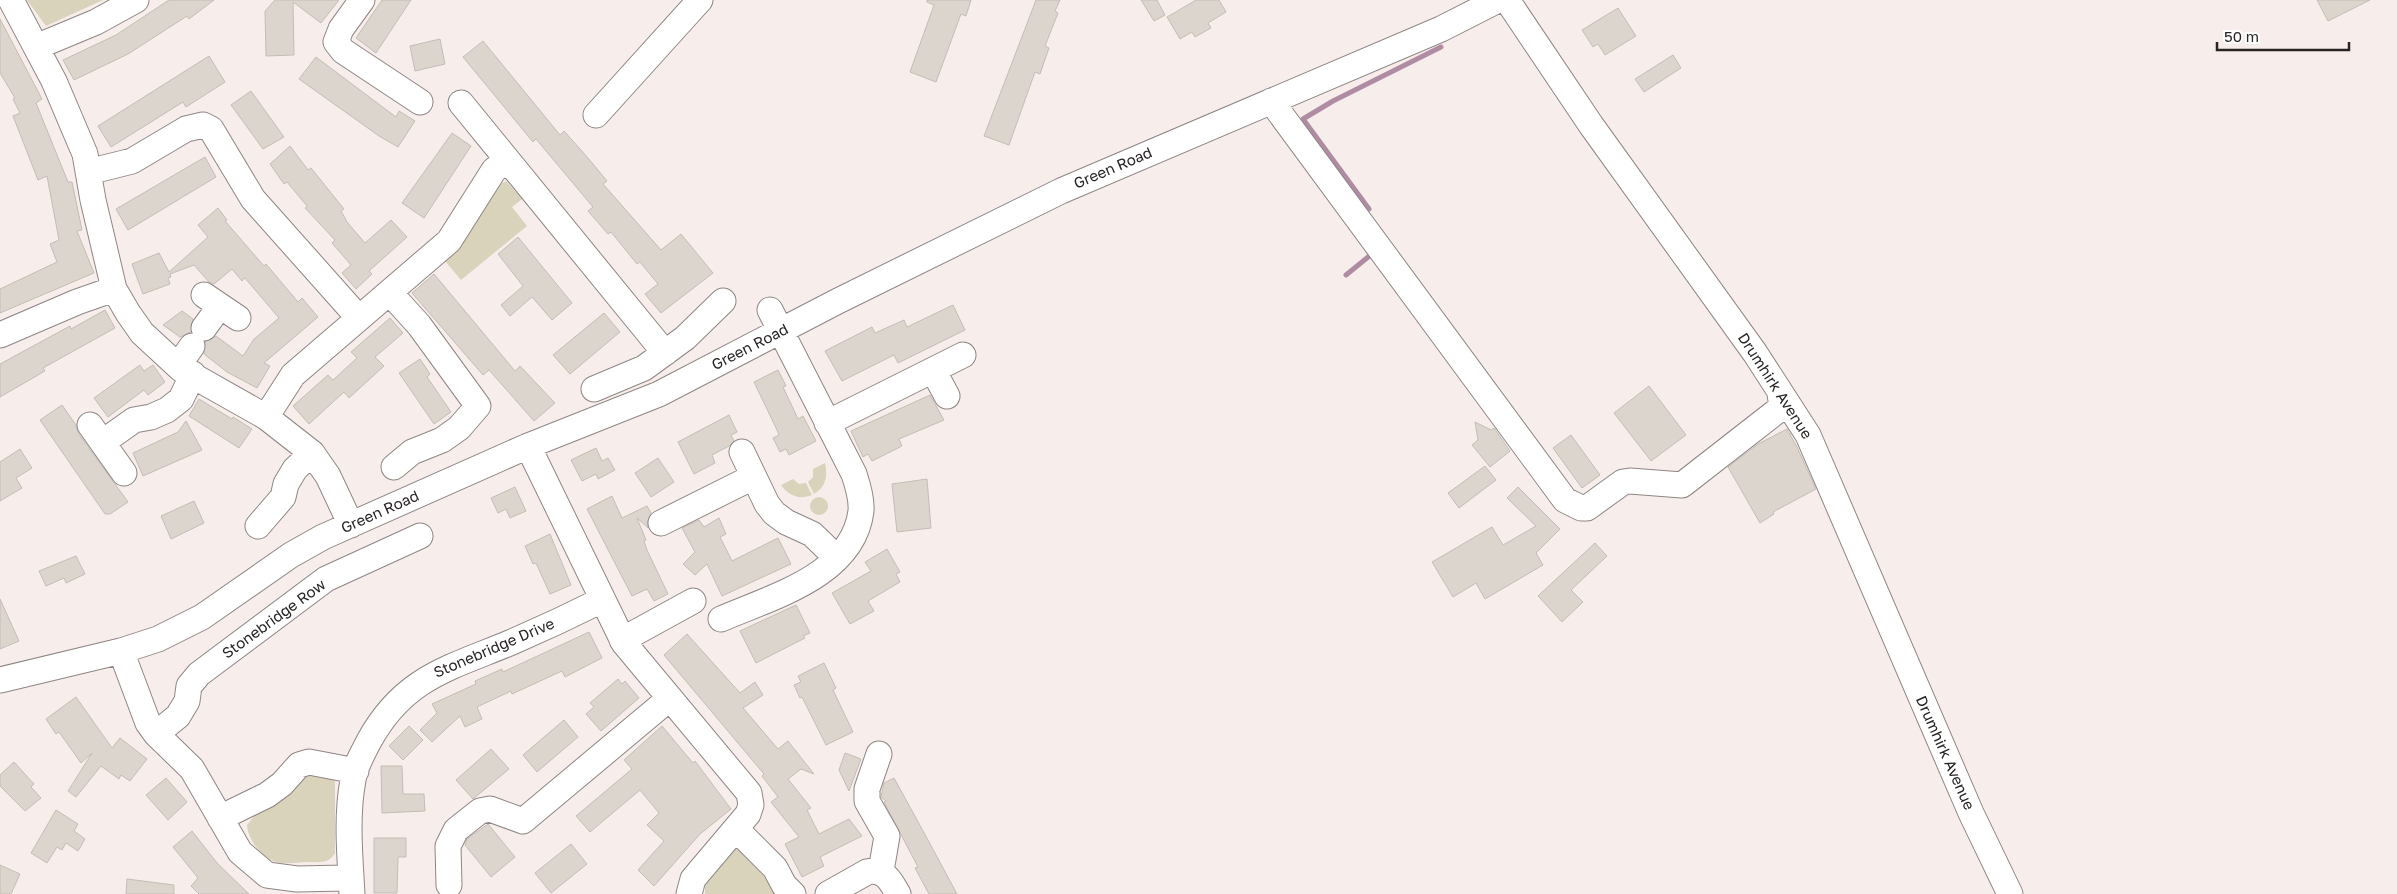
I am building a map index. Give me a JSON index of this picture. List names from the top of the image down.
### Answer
{
  "streets": {
    "street": [
      "Green Road",
      "Drumhirk Avenue",
      "Stonebridge Row",
      "Stonebridge Drive"
    ]
  },
  "scale_bar": "50 m"
}
